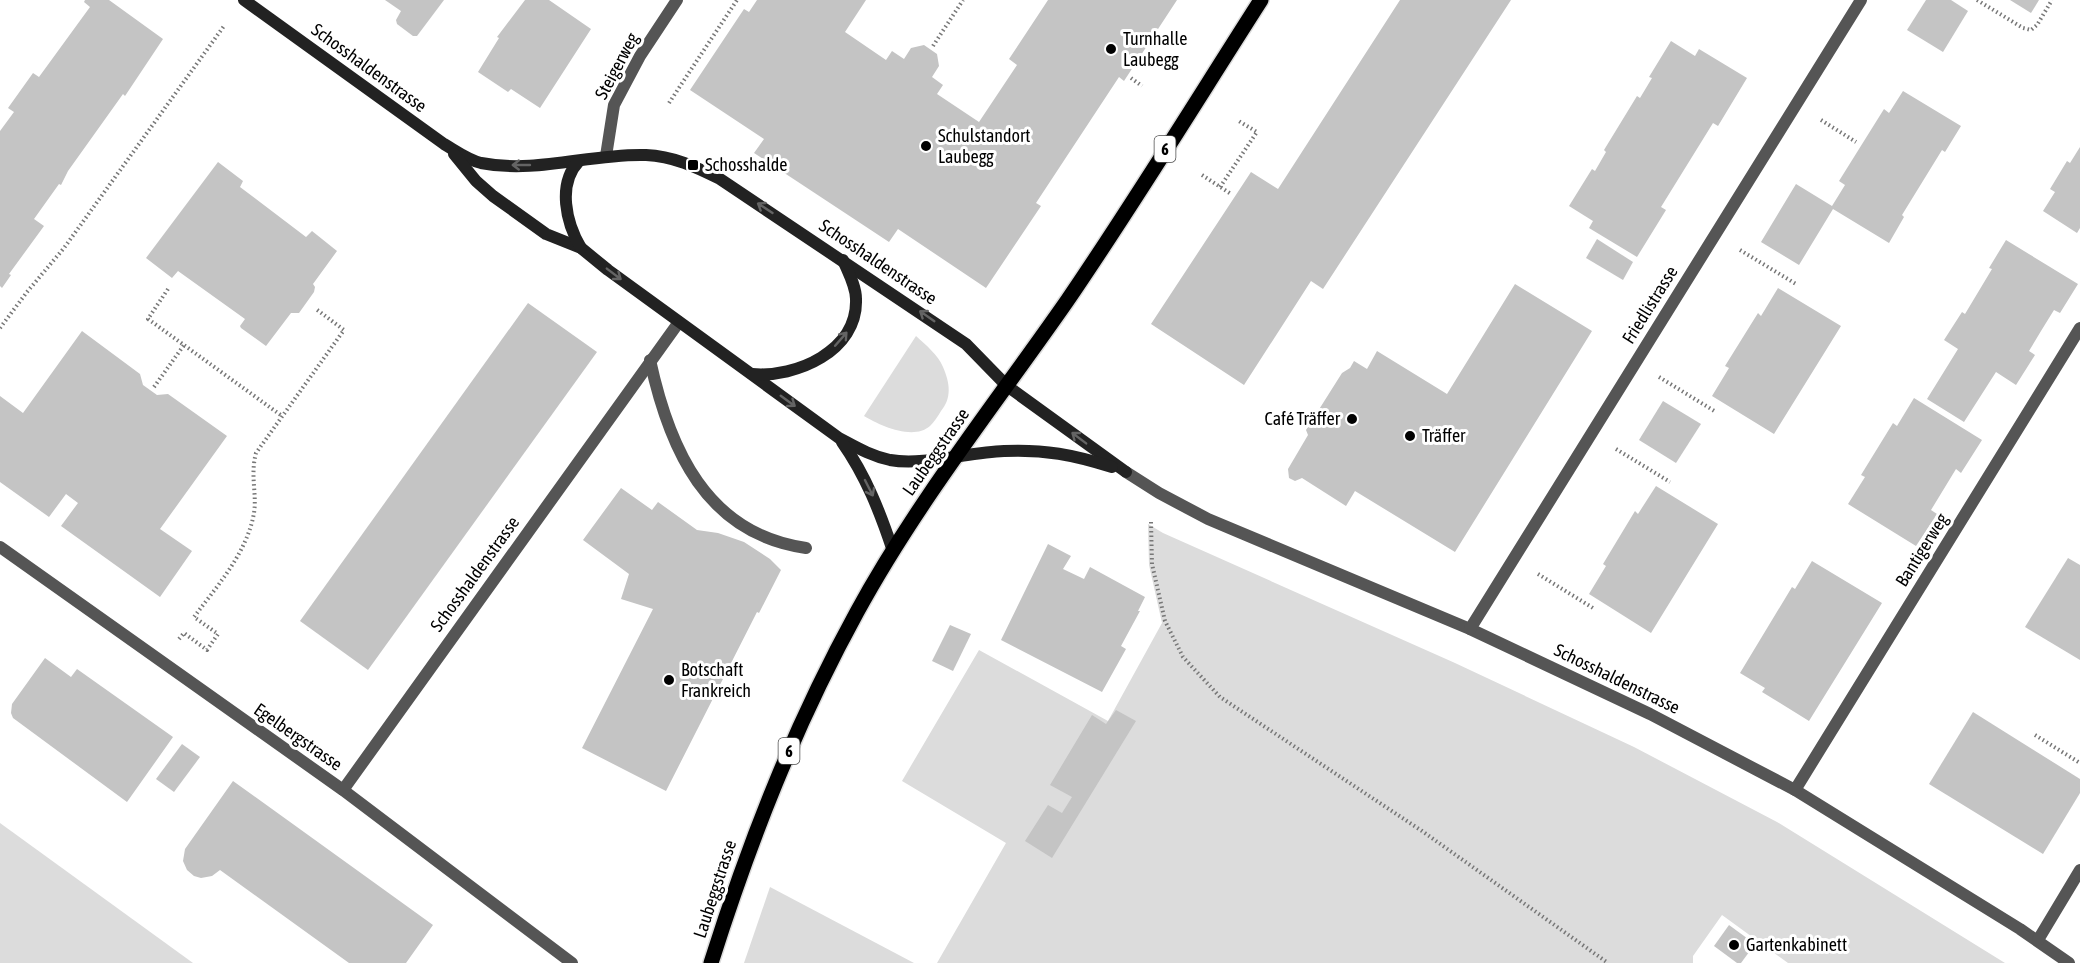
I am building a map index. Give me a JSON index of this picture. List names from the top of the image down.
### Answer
{
  "streets": {
    "main road": ["6", "Laubeggstrasse"],
    "street": [
      "Steigerweg",
      "Schosshaldenstrasse",
      "Friedlistrasse",
      "Bantigerweg",
      "Egelbergstrasse"
    ]
  },
  "crossings": [
    ["Steigerweg", "Schosshaldenstrasse"],
    ["Schosshaldenstrasse", "Friedlistrasse"],
    ["Schosshaldenstrasse", "Laubeggstrasse"],
    ["Schosshaldenstrasse", "Bantigerweg"],
    ["Schosshaldenstrasse", "Egelbergstrasse"]
  ],
  "places": {
    "other": [
      "Turnhalle Laubegg",
      "Schulstandort Laubegg",
      "Café Träffer",
      "Träffer",
      "Botschaft Frankreich",
      "Gartenkabinett"
    ],
    "transit": ["Schosshalde"]
  }
}
